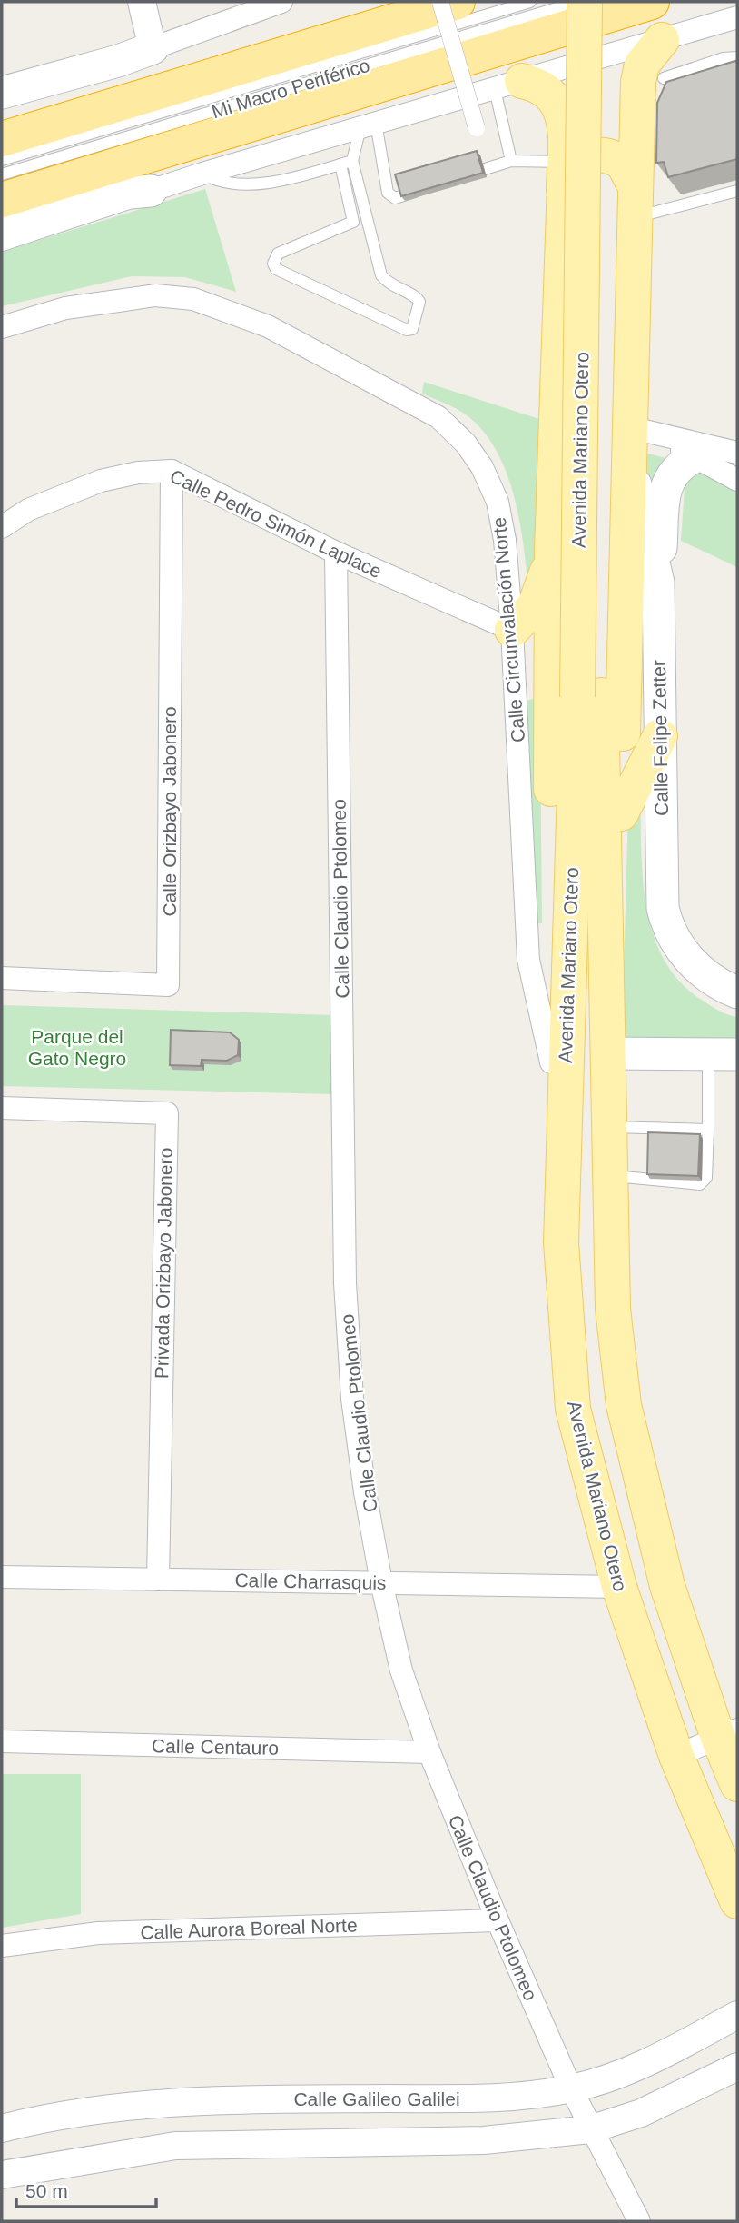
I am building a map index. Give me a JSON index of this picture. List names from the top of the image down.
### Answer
{
  "streets": {
    "main road": ["Avenida Mariano Otero", "Calle Felipe Zetter"],
    "street": [
      "Calle Pedro Simón Laplace",
      "Calle Circunvalación Norte",
      "Calle Orizbayo Jabonero",
      "Calle Claudio Ptolomeo",
      "Privada Orizbayo Jabonero",
      "Calle Charrasquis",
      "Calle Centauro",
      "Calle Aurora Boreal Norte",
      "Calle Galileo Galilei"
    ],
    "lane": ["Mi Macro Periférico"]
  },
  "crossings": [
    ["Avenida Mariano Otero", "Calle Charrasquis"],
    ["Calle Pedro Simón Laplace", "Calle Circunvalación Norte"],
    ["Calle Pedro Simón Laplace", "Calle Orizbayo Jabonero"],
    ["Calle Pedro Simón Laplace", "Calle Claudio Ptolomeo"],
    ["Calle Claudio Ptolomeo", "Calle Charrasquis"],
    ["Calle Claudio Ptolomeo", "Calle Centauro"],
    ["Calle Claudio Ptolomeo", "Calle Aurora Boreal Norte"],
    ["Calle Claudio Ptolomeo", "Calle Galileo Galilei"],
    ["Privada Orizbayo Jabonero", "Calle Charrasquis"]
  ],
  "parks": ["Parque del Gato Negro"],
  "scale_bar": "50 m"
}
